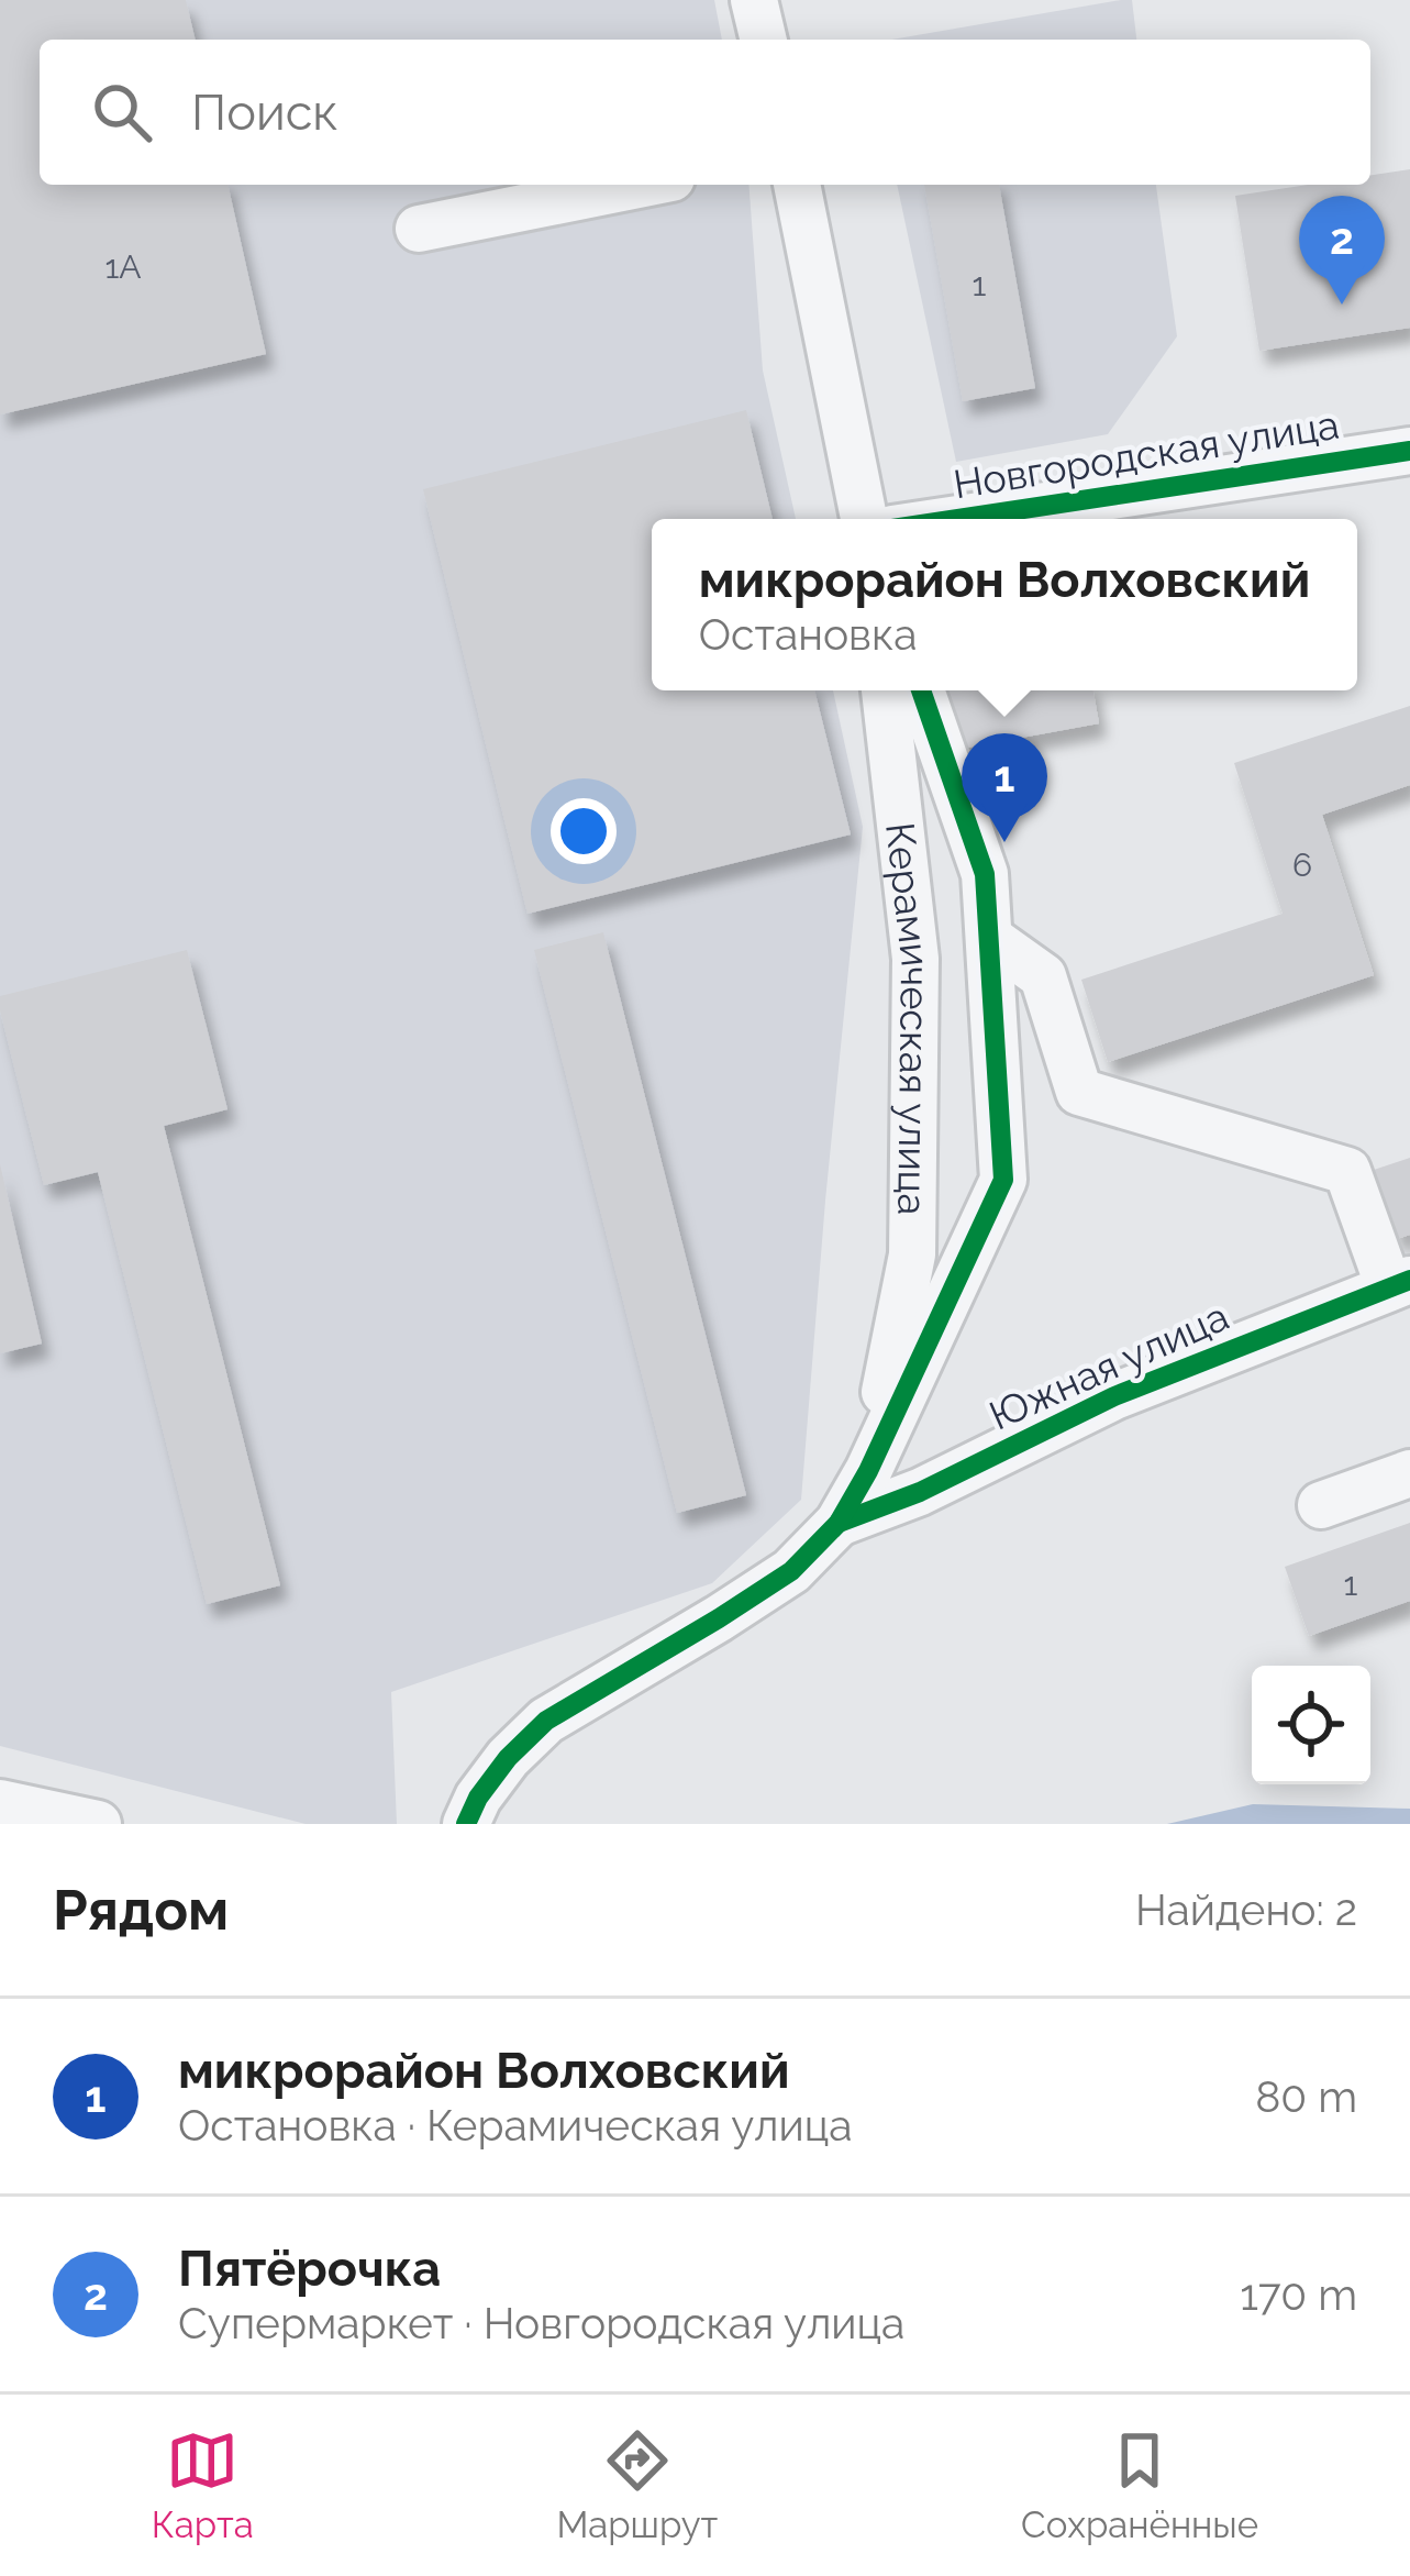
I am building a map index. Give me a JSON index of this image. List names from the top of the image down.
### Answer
{
  "streets": {
    "street": ["Новгородская улица", "Керамическая улица", "Южная улица"]
  },
  "house_numbers": [
    "1А",
    "1",
    "6",
    "1"
  ],
  "page": {
    "search": "Поиск",
    "pins": ["2", "1"],
    "popup": ["микрорайон Волховский", "Остановка"],
    "heading": ["Рядом", "Найдено: 2"],
    "list": [
      {
        "mark": "1",
        "name": "микрорайон Волховский",
        "note": "Остановка · Керамическая улица",
        "value": "80 m"
      },
      {
        "mark": "2",
        "name": "Пятёрочка",
        "note": "Супермаркет · Новгородская улица",
        "value": "170 m"
      }
    ],
    "nav": ["Карта", "Маршрут", "Сохранённые"]
  }
}
